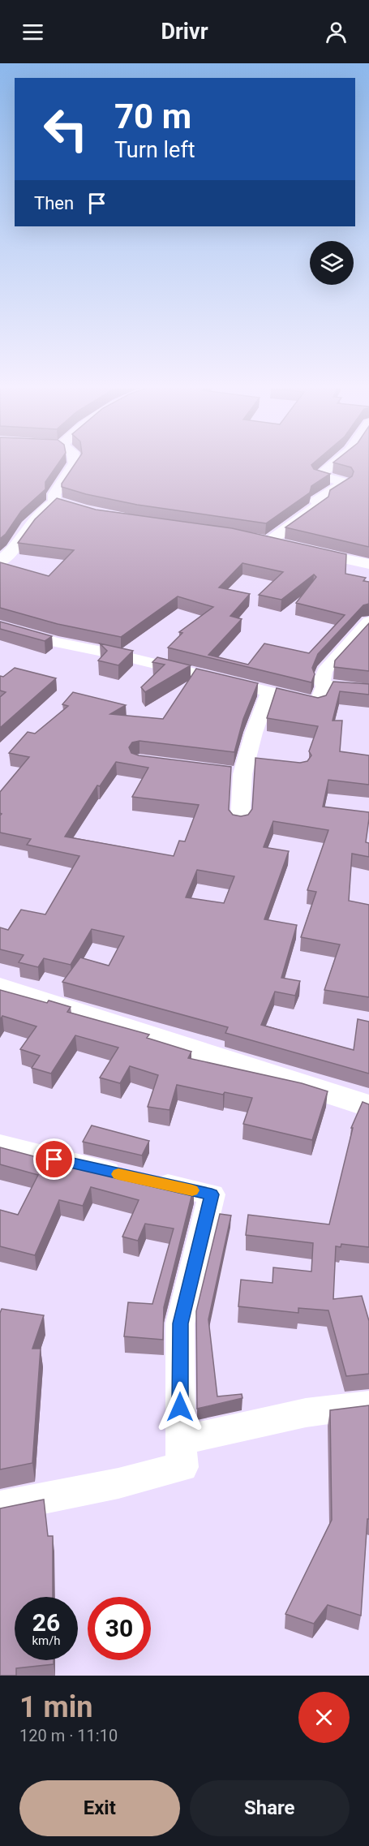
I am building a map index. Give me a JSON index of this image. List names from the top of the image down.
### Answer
{
  "page": {
    "header": "Drivr",
    "turn": ["70 m", "Turn left"],
    "then": "Then",
    "speed": "26 km/h",
    "limit": "30",
    "heading": ["1 min", "120 m · 11:10"],
    "buttons": ["Exit", "Share"]
  }
}
